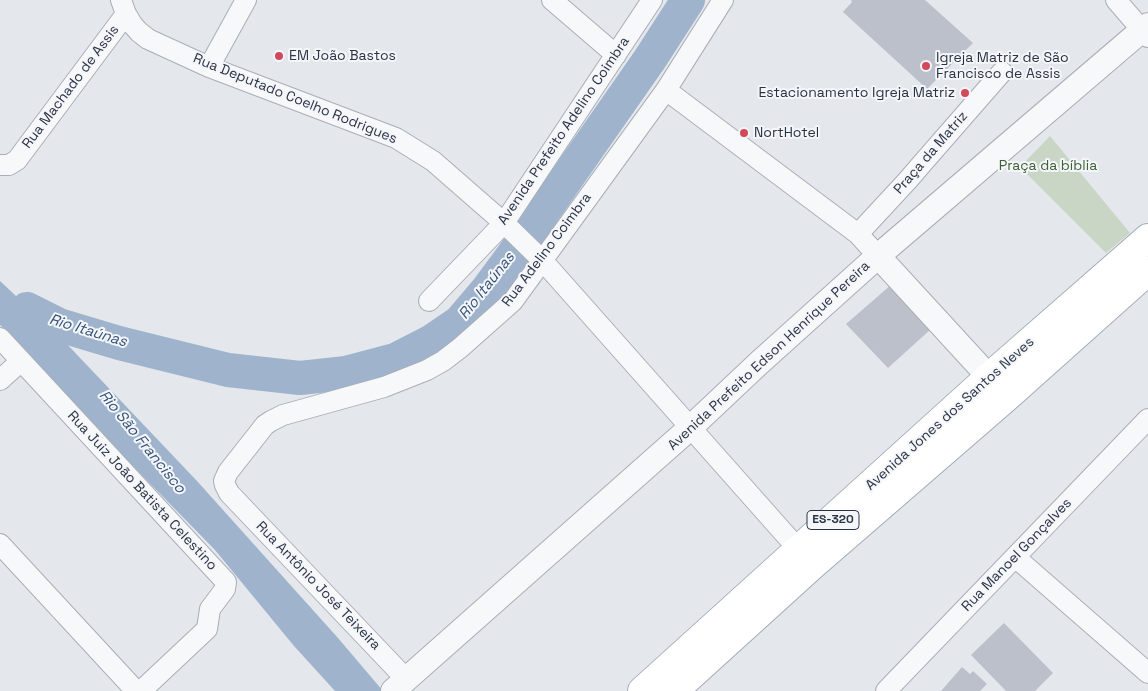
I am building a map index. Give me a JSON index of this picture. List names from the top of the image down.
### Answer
{
  "streets": {
    "main road": ["Avenida Jones dos Santos Neves", "ES-320"],
    "street": [
      "Rua Machado de Assis",
      "Rua Deputado Coelho Rodrigues",
      "Avenida Prefeito Adelino Coimbra",
      "Praça da Matriz",
      "Rua Adelino Coimbra",
      "Avenida Prefeito Edson Henrique Pereira",
      "Rua Juiz João Batista Celestino",
      "Rua Manoel Gonçalves",
      "Rua Antônio José Teixeira"
    ]
  },
  "crossings": [
    ["Rua Machado de Assis", "Rua Deputado Coelho Rodrigues"],
    ["Rua Deputado Coelho Rodrigues", "Avenida Prefeito Adelino Coimbra"],
    ["Rua Deputado Coelho Rodrigues", "Rua Adelino Coimbra"],
    ["Rua Deputado Coelho Rodrigues", "Avenida Prefeito Edson Henrique Pereira"],
    ["Rua Deputado Coelho Rodrigues", "Avenida Jones dos Santos Neves"],
    ["Rua Adelino Coimbra", "Rua Antônio José Teixeira"],
    ["Avenida Prefeito Edson Henrique Pereira", "Rua Antônio José Teixeira"]
  ],
  "water": ["Rio Itaúnas", "Rio São Francisco"],
  "parks": ["Praça da bíblia"],
  "places": [
    "EM João Bastos",
    "Igreja Matriz de São Francisco de Assis",
    "Estacionamento Igreja Matriz",
    "NortHotel"
  ]
}
